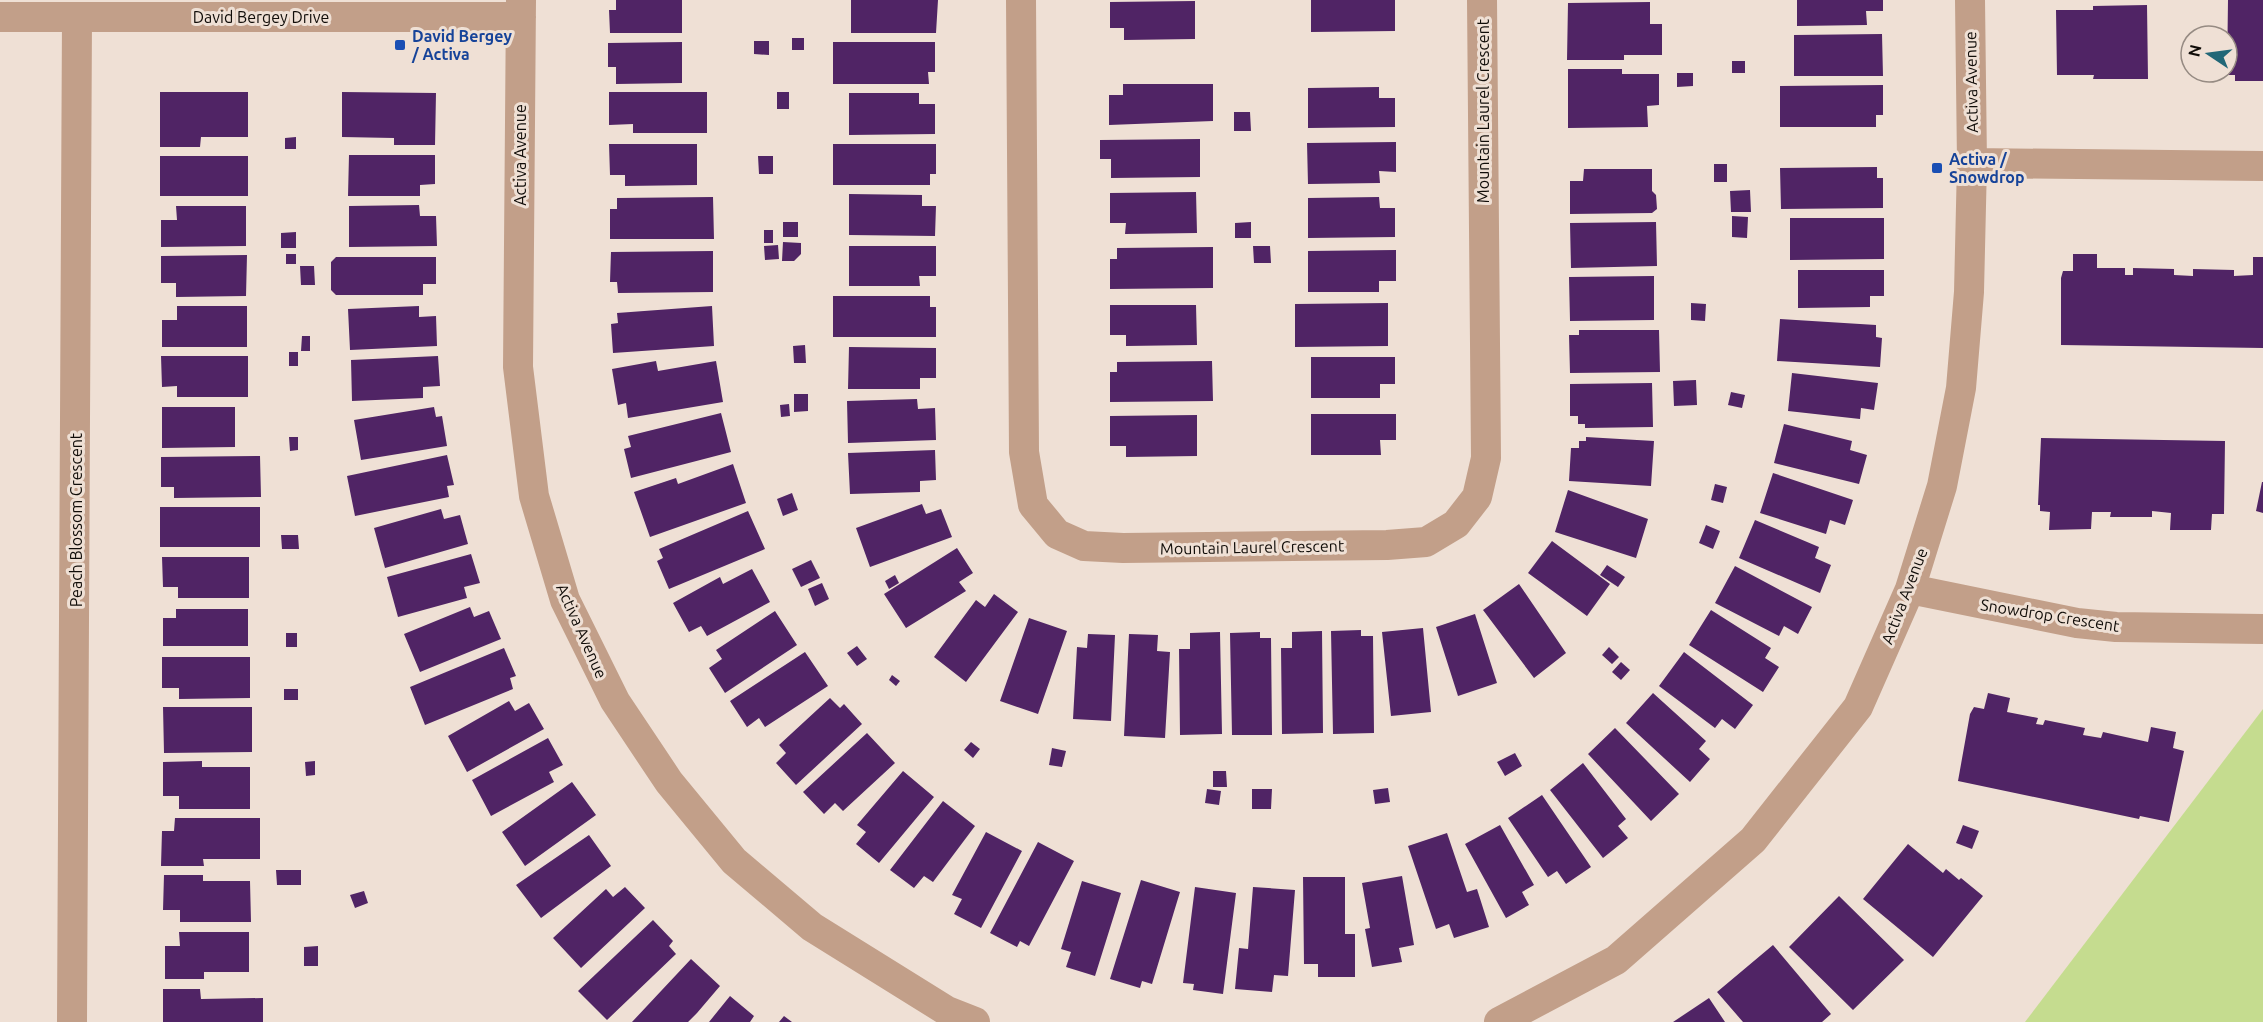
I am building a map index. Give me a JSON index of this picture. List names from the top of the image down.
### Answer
{
  "streets": {
    "street": [
      "David Bergey Drive",
      "Activa Avenue",
      "Mountain Laurel Crescent",
      "Peach Blossom Crescent",
      "Snowdrop Crescent"
    ]
  },
  "crossings": [
    ["David Bergey Drive", "Activa Avenue"],
    ["David Bergey Drive", "Peach Blossom Crescent"],
    ["Activa Avenue", "Snowdrop Crescent"]
  ],
  "places": {
    "transit": ["David Bergey / Activa", "Activa / Snowdrop"]
  },
  "north": "left"
}
